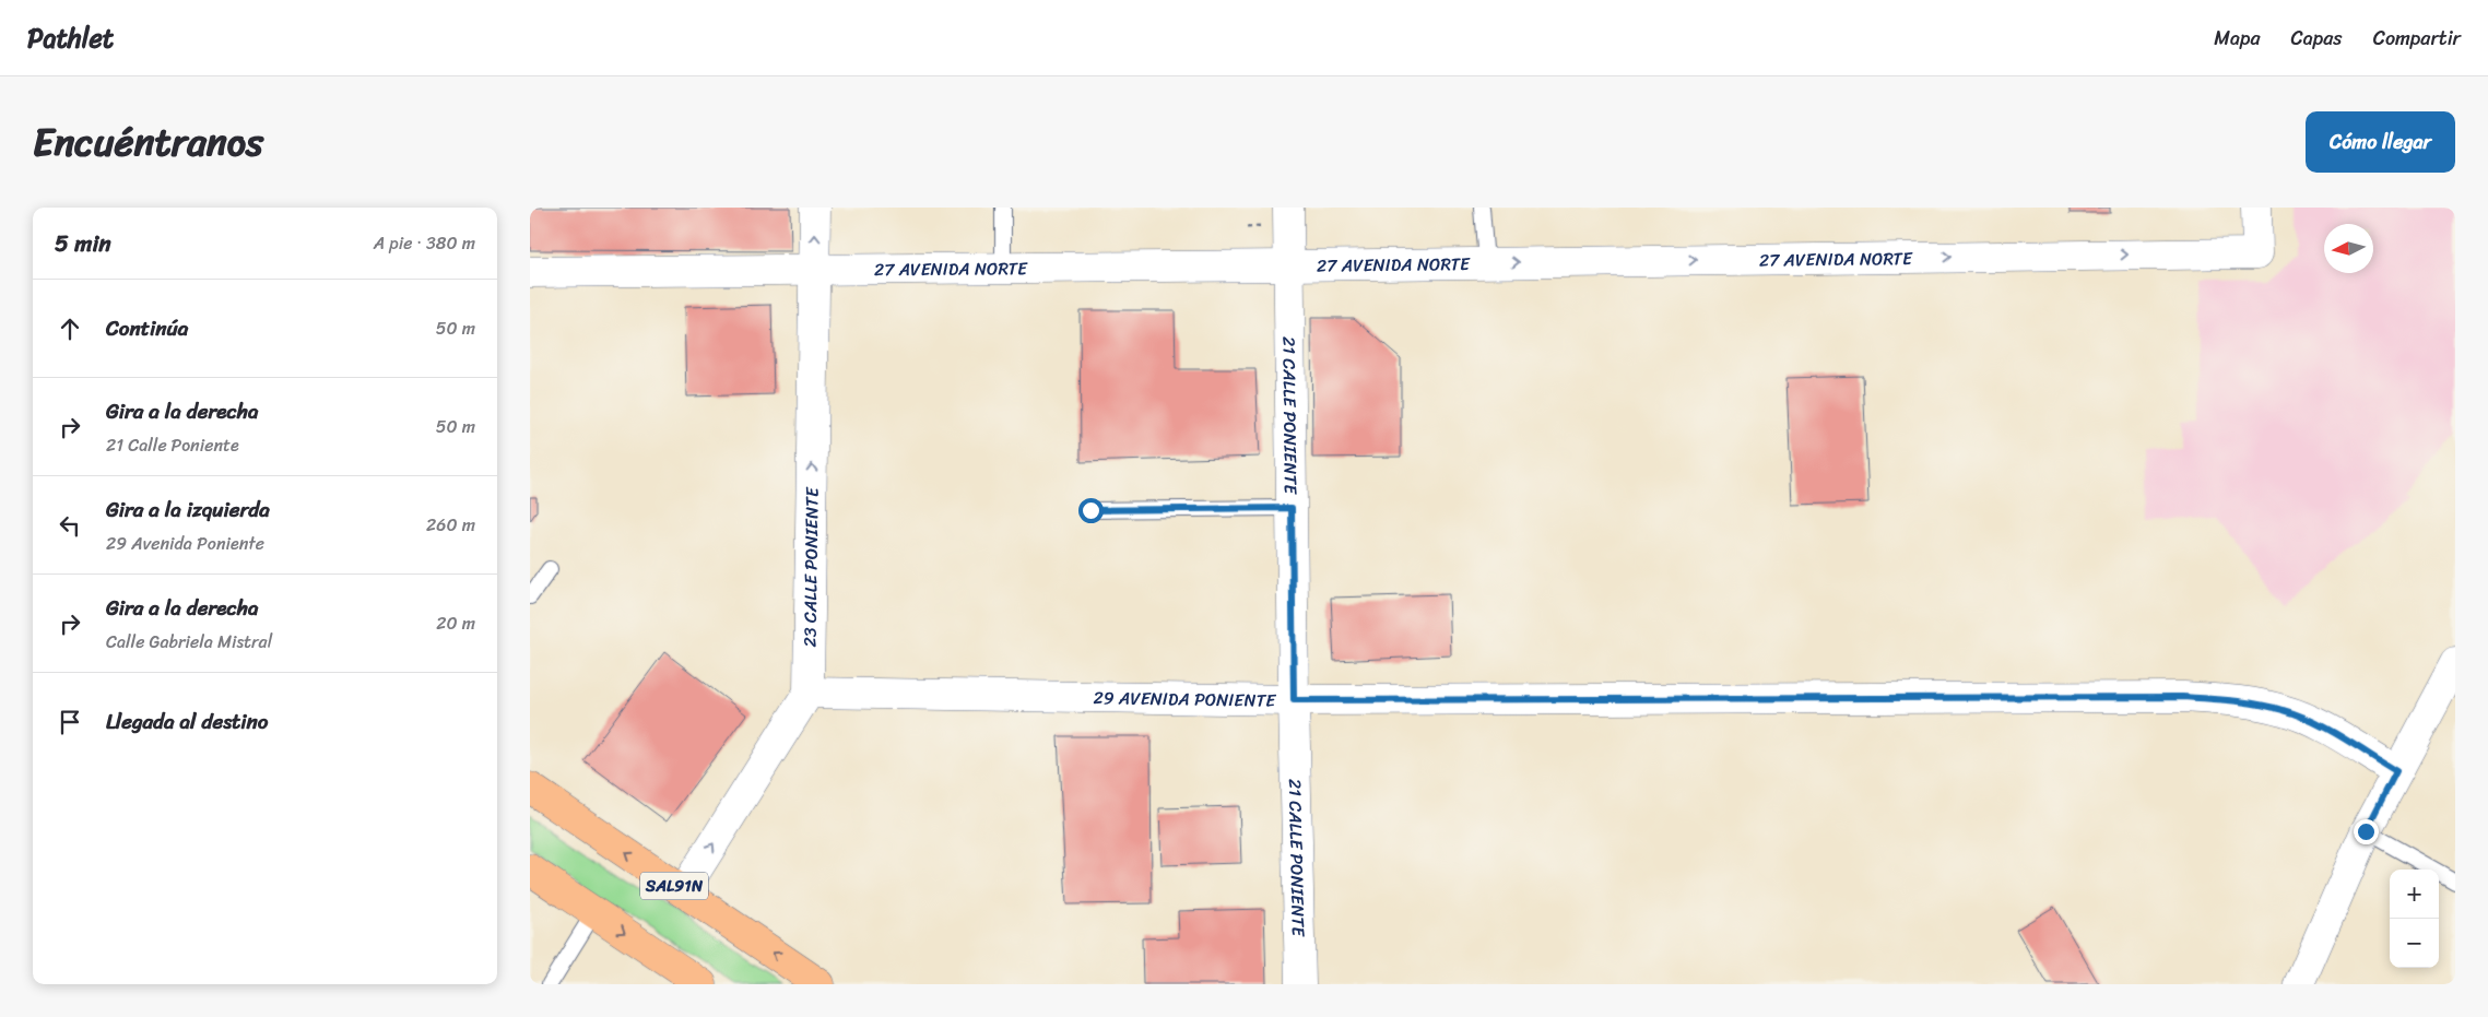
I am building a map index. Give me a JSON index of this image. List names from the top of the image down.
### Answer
{
  "streets": {
    "main road": ["SAL91N"],
    "street": [
      "27 AVENIDA NORTE",
      "21 CALLE PONIENTE",
      "23 CALLE PONIENTE",
      "29 AVENIDA PONIENTE"
    ]
  },
  "crossings": [
    ["27 AVENIDA NORTE", "21 CALLE PONIENTE"],
    ["27 AVENIDA NORTE", "23 CALLE PONIENTE"],
    ["21 CALLE PONIENTE", "29 AVENIDA PONIENTE"],
    ["23 CALLE PONIENTE", "29 AVENIDA PONIENTE"]
  ],
  "one_way": ["27 AVENIDA NORTE", "23 CALLE PONIENTE"],
  "north": "left",
  "page": {
    "header": "Pathlet",
    "nav": ["Mapa", "Capas", "Compartir"],
    "title": "Encuéntranos",
    "buttons": "Cómo llegar",
    "heading": ["5 min", "A pie · 380 m"],
    "list": [
      ["Continúa", "50 m"],
      ["Gira a la derecha", "21 Calle Poniente", "50 m"],
      ["Gira a la izquierda", "29 Avenida Poniente", "260 m"],
      ["Gira a la derecha", "Calle Gabriela Mistral", "20 m"],
      "Llegada al destino"
    ],
    "map_buttons": ["+", "−"]
  }
}
